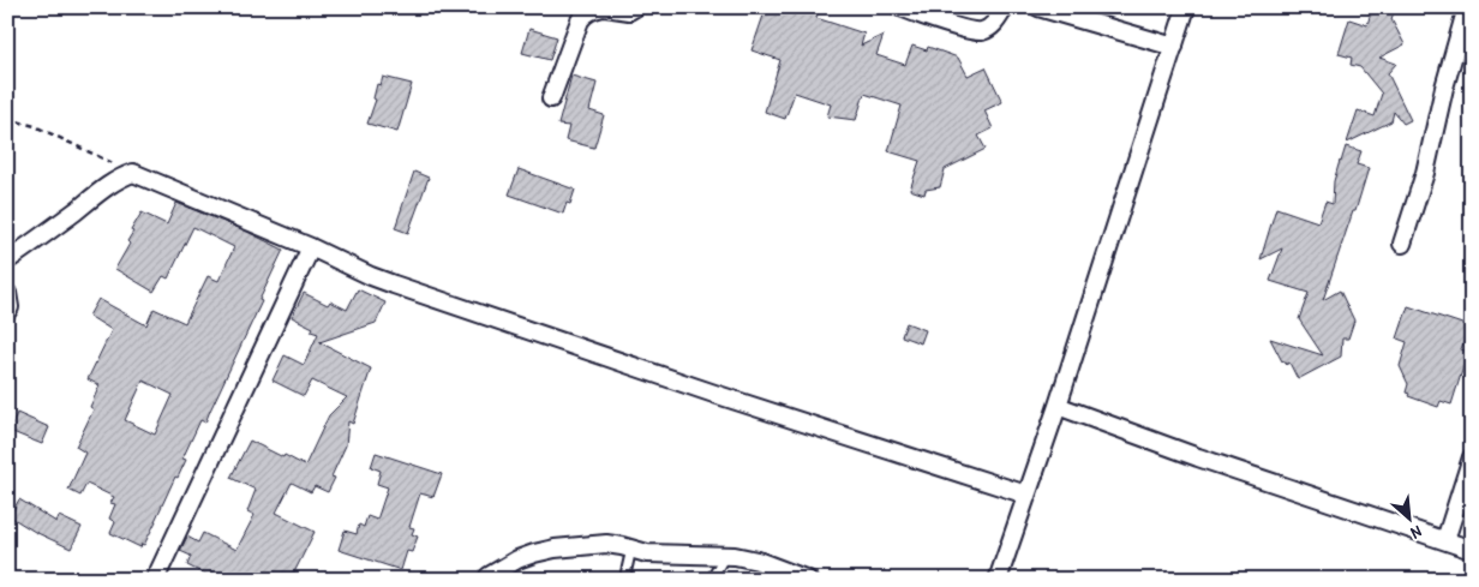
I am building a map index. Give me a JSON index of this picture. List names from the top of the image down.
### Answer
{
  "north": "bottom right"
}
